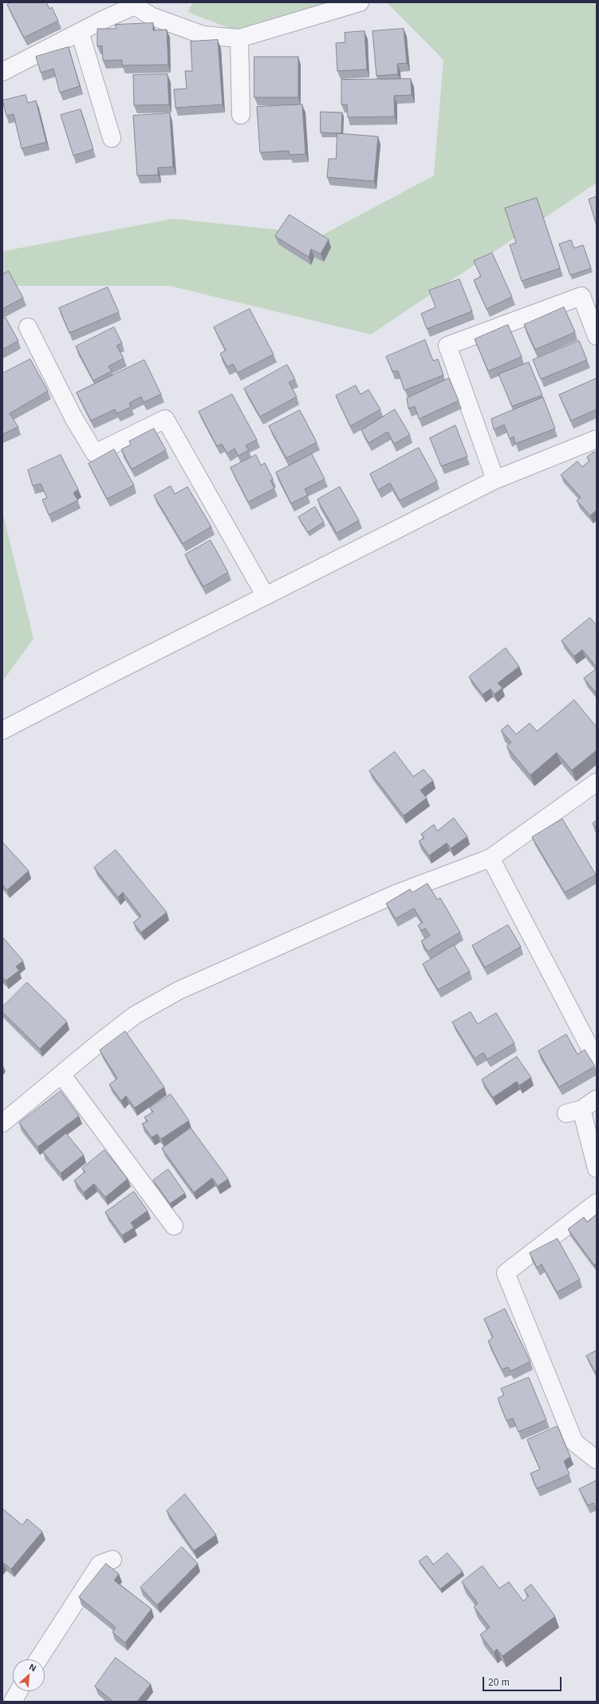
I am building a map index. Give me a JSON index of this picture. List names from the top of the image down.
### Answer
{
  "scale_bar": "20 m",
  "north": "top right"
}
